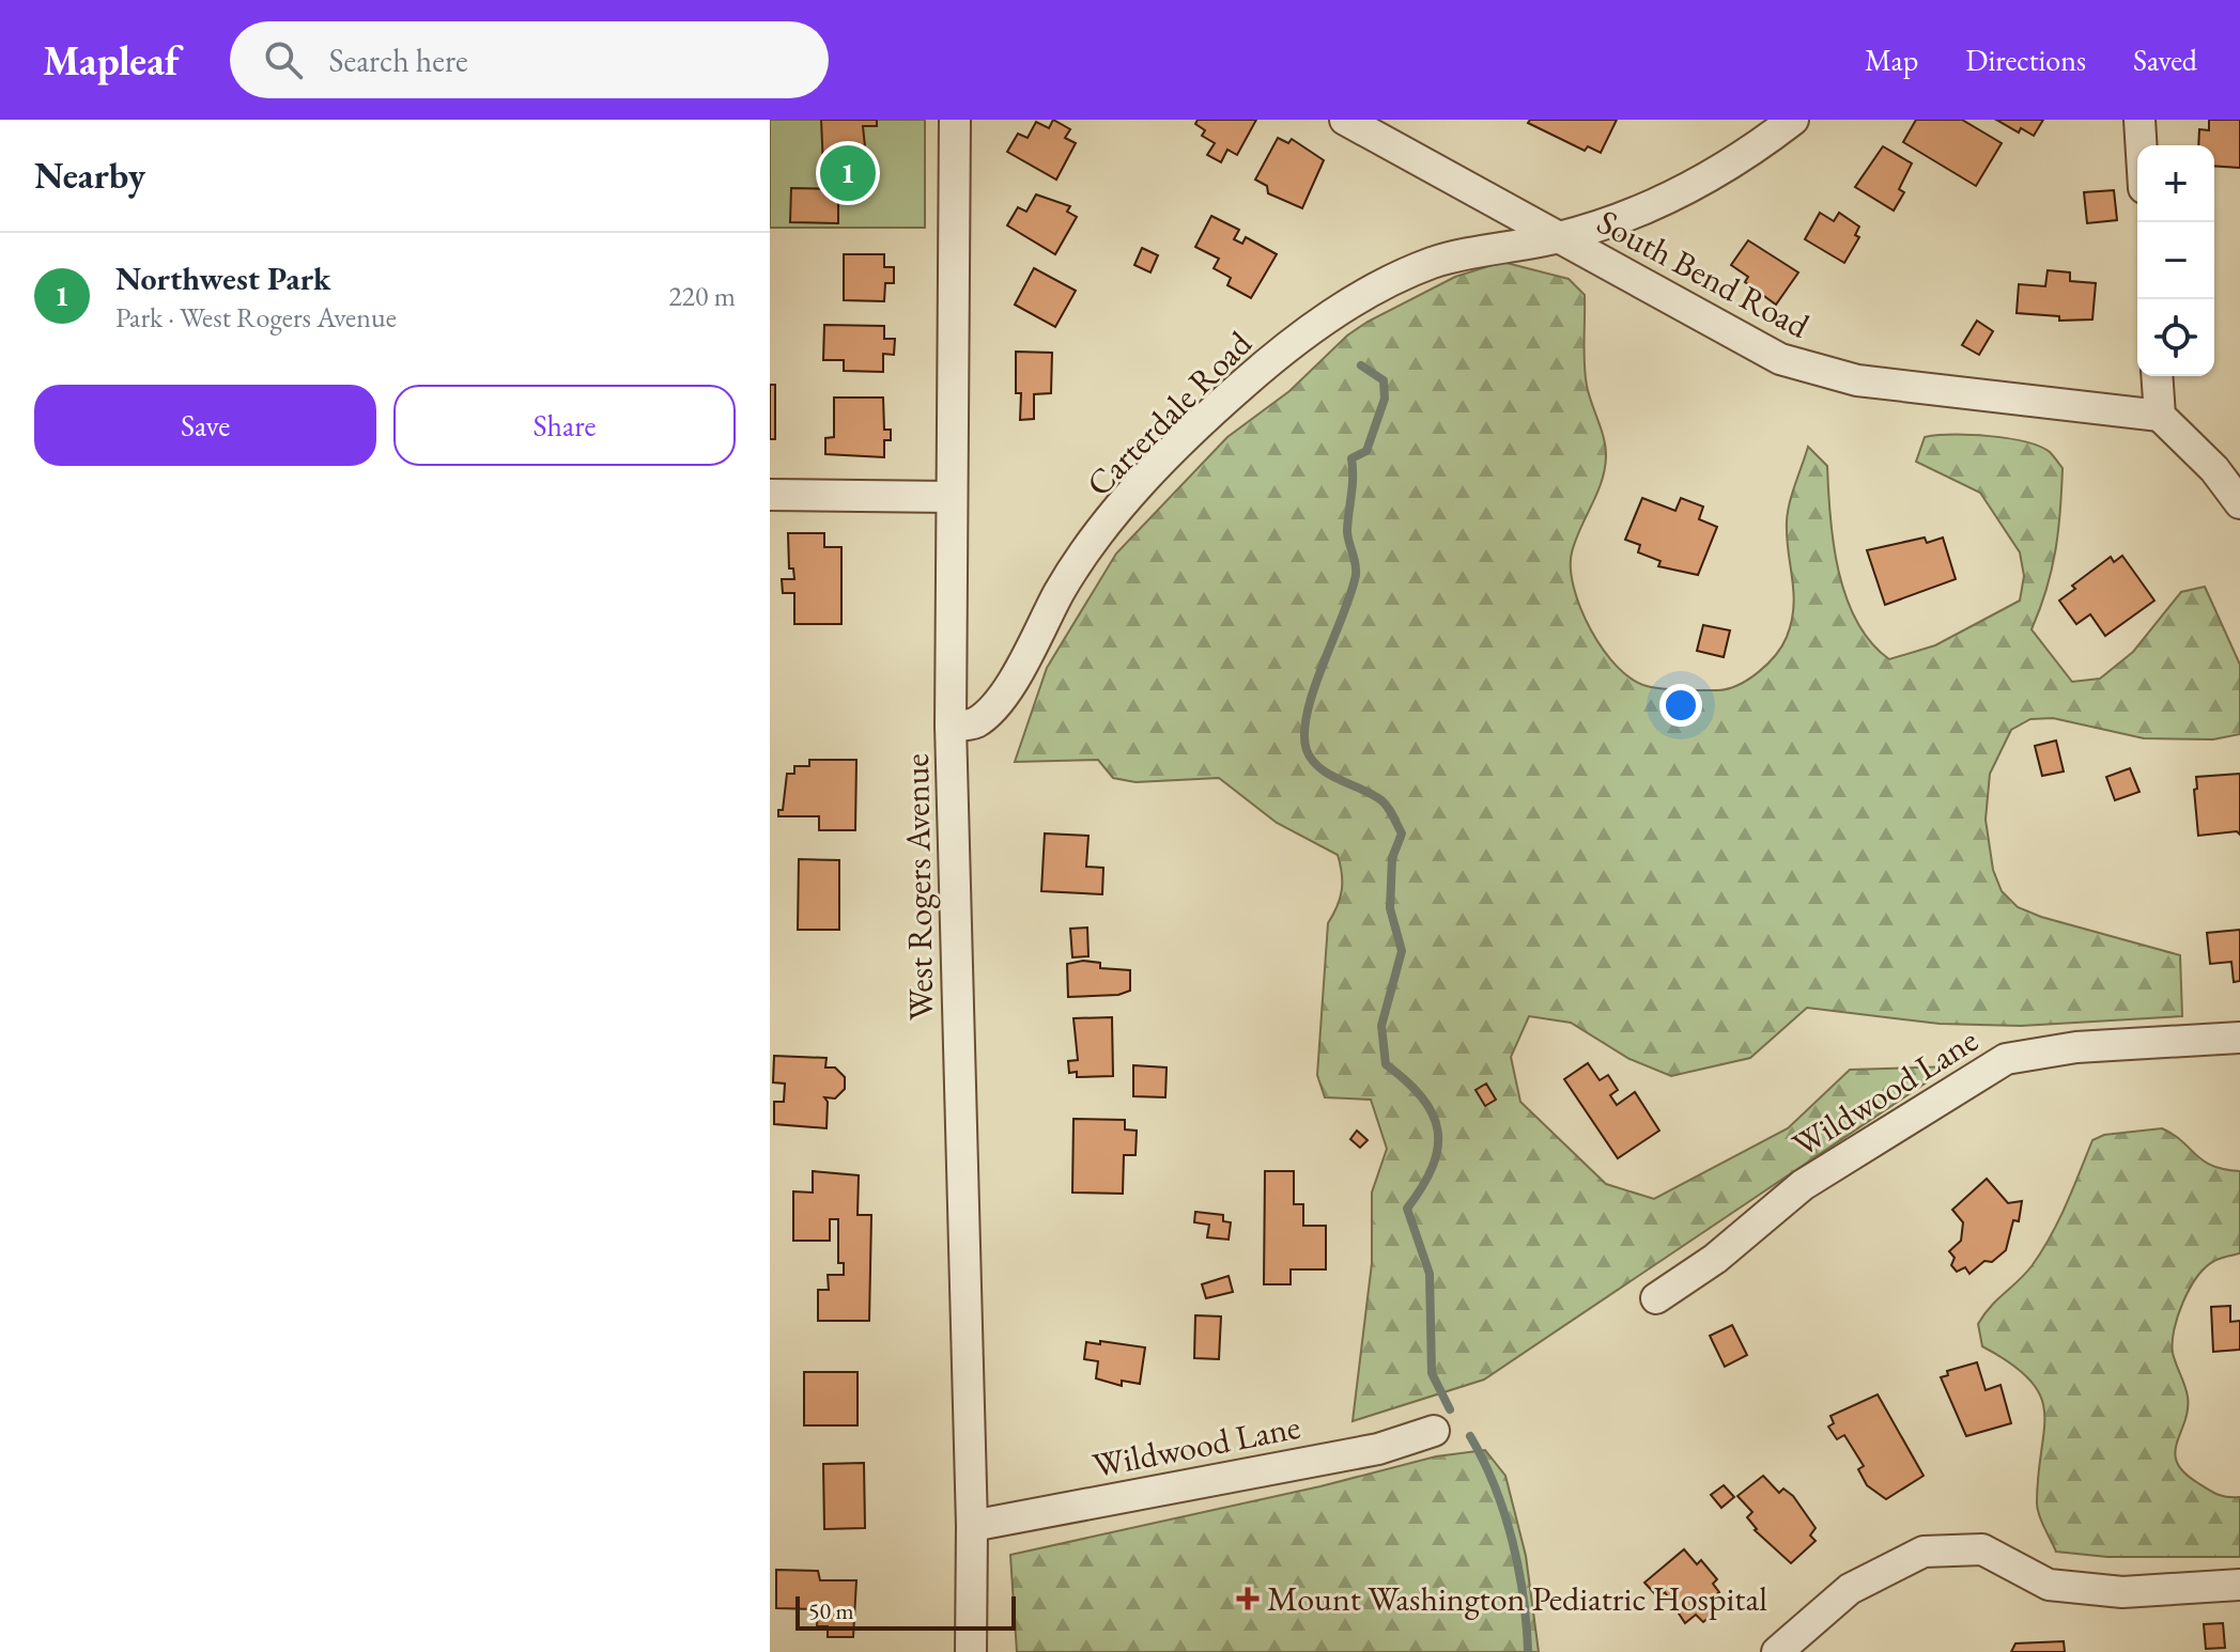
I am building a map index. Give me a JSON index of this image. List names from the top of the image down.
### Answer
{
  "streets": {
    "street": [
      "South Bend Road",
      "Carterdale Road",
      "West Rogers Avenue",
      "Wildwood Lane"
    ]
  },
  "crossings": [
    ["South Bend Road", "Carterdale Road"],
    ["Carterdale Road", "West Rogers Avenue"],
    ["West Rogers Avenue", "Wildwood Lane"]
  ],
  "places": {
    "health": ["Mount Washington Pediatric Hospital"]
  },
  "scale_bar": "50 m",
  "page": {
    "header": "Mapleaf",
    "search": "Search here",
    "nav": ["Map", "Directions", "Saved"],
    "heading": "Nearby",
    "pins": "1",
    "map_buttons": ["+", "−"],
    "list": [
      {
        "mark": "1",
        "name": "Northwest Park",
        "note": "Park · West Rogers Avenue",
        "value": "220 m"
      }
    ],
    "buttons": ["Save", "Share"],
    "scale": "50 m"
  }
}
